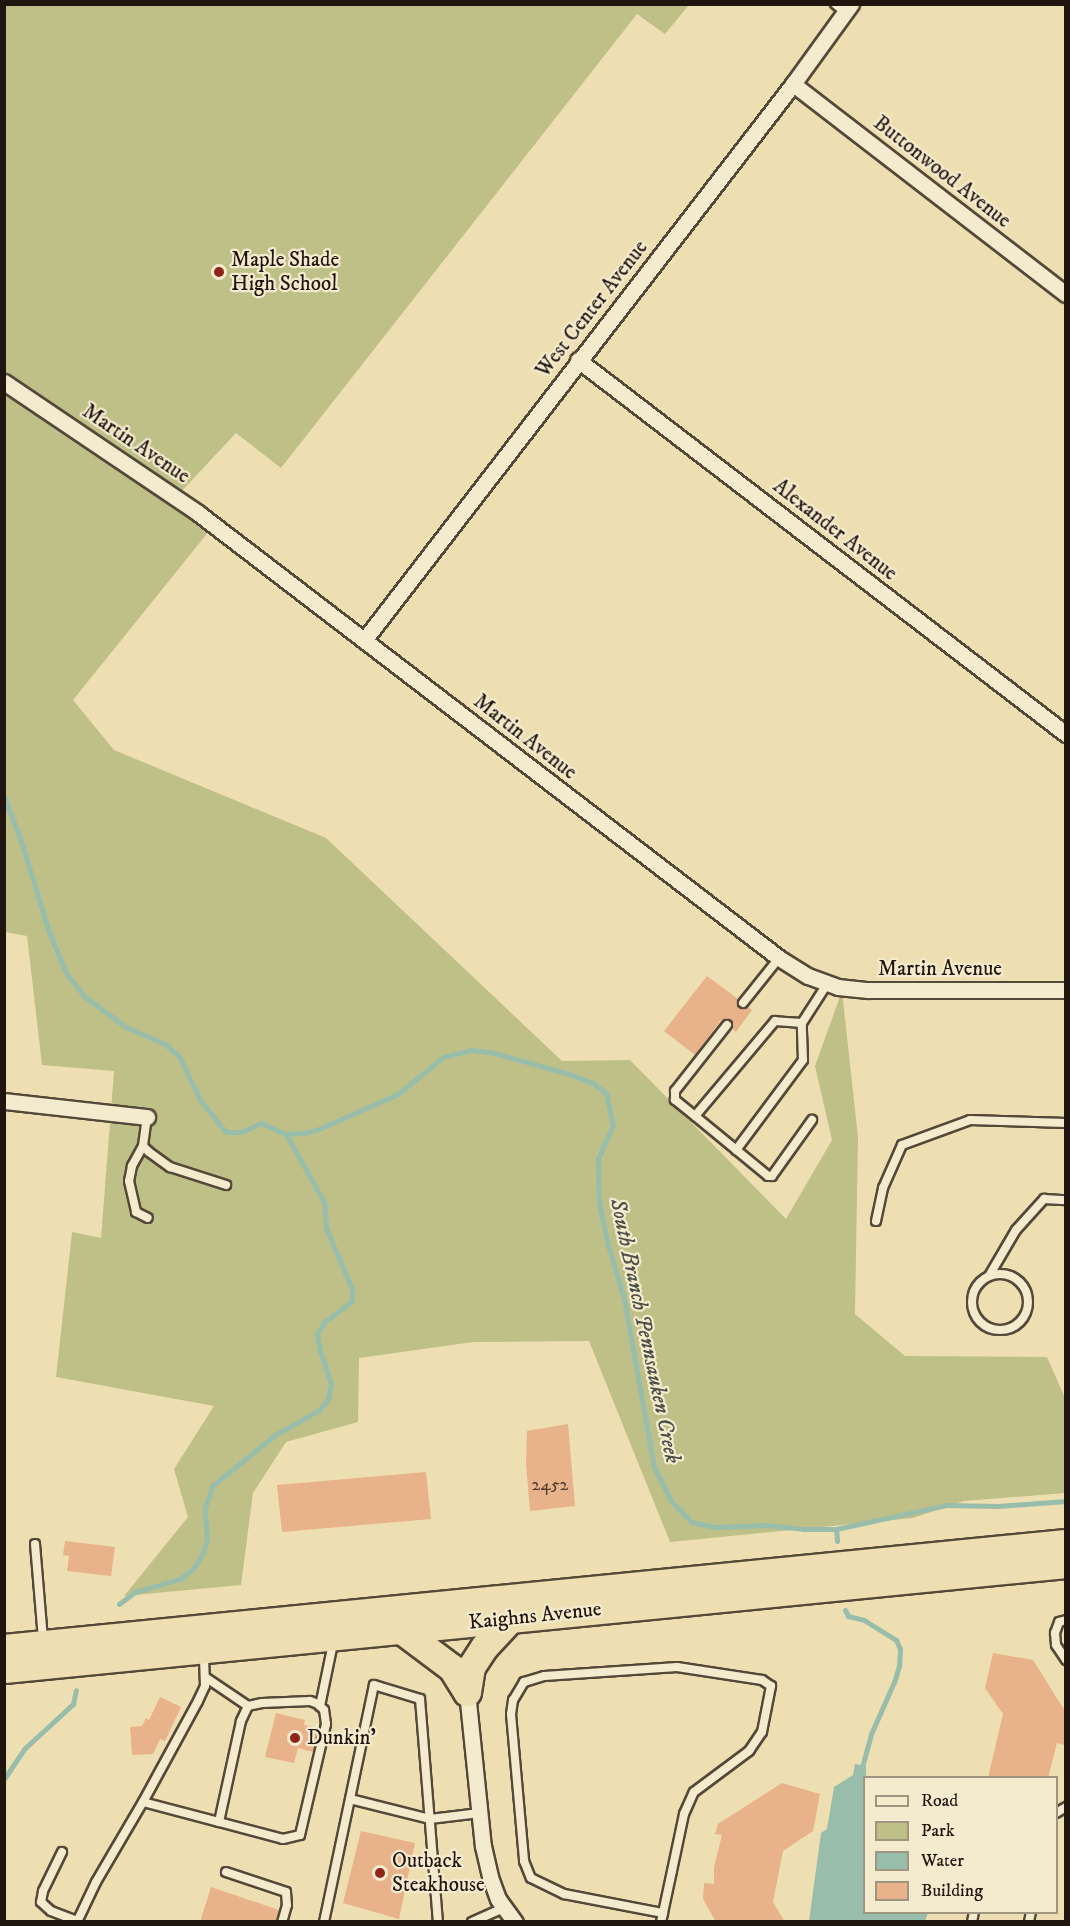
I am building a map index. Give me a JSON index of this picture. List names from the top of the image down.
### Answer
{
  "streets": {
    "highway": ["Kaighns Avenue"],
    "street": [
      "Buttonwood Avenue",
      "West Center Avenue",
      "Martin Avenue",
      "Alexander Avenue"
    ]
  },
  "crossings": [
    ["Buttonwood Avenue", "West Center Avenue"],
    ["West Center Avenue", "Martin Avenue"],
    ["West Center Avenue", "Alexander Avenue"]
  ],
  "water": ["South Branch Pennsauken Creek"],
  "places": ["Maple Shade High School", "Dunkin'", "Outback Steakhouse"],
  "house_numbers": ["2452"],
  "legend": [
    "Road",
    "Park",
    "Water",
    "Building"
  ]
}
